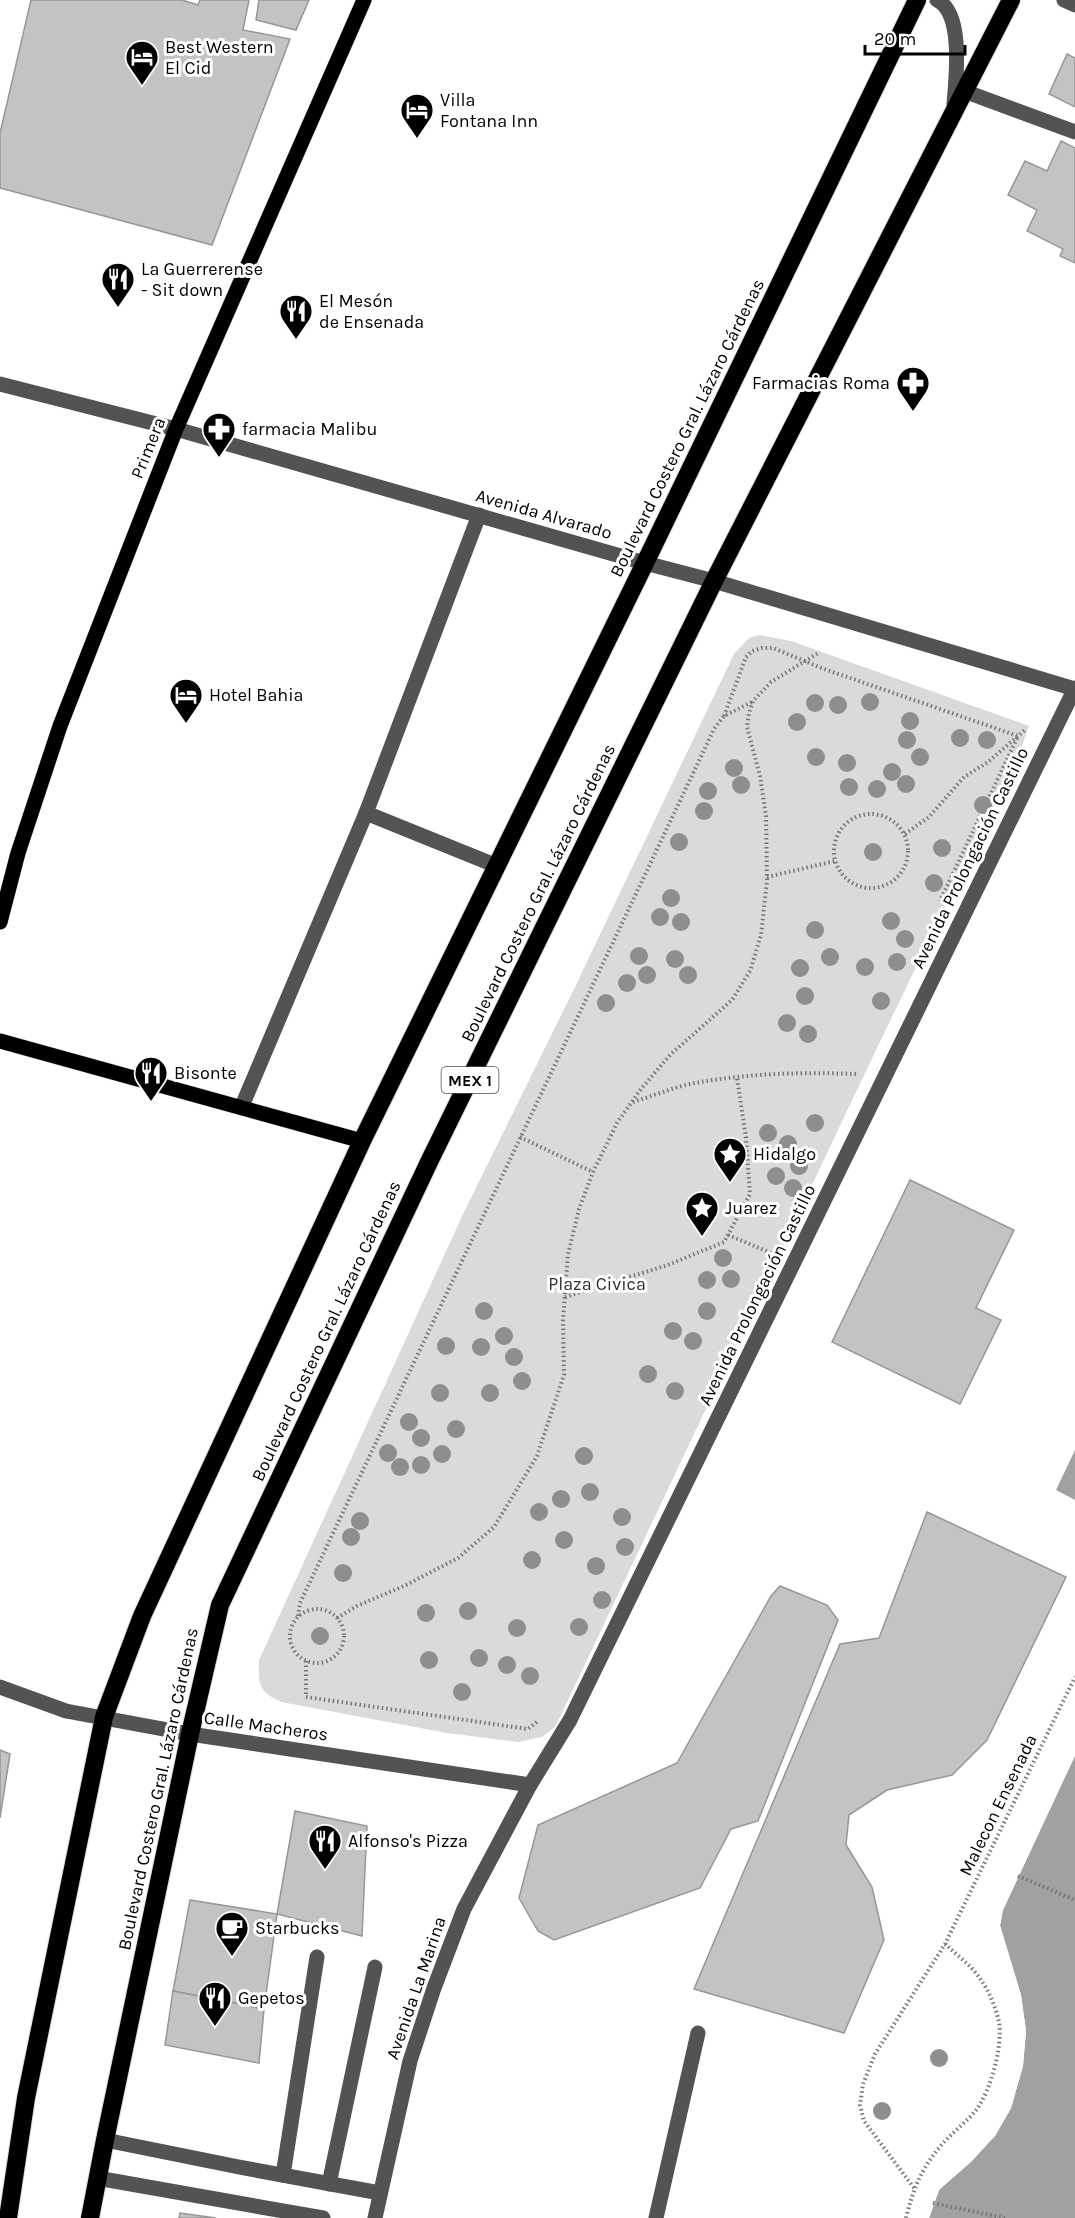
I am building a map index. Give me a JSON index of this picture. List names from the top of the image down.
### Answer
{
  "streets": {
    "highway": ["Boulevard Costero Gral. Lázaro Cárdenas", "MEX 1"],
    "main road": ["Primera"],
    "street": [
      "Avenida Alvarado",
      "Avenida Prolongación Castillo",
      "Calle Macheros",
      "Avenida La Marina"
    ],
    "path": ["Malecon Ensenada"]
  },
  "crossings": [
    ["Boulevard Costero Gral. Lázaro Cárdenas", "Avenida Alvarado"],
    ["Boulevard Costero Gral. Lázaro Cárdenas", "Calle Macheros"],
    ["Primera", "Avenida Alvarado"],
    ["Avenida Alvarado", "Avenida Prolongación Castillo"],
    ["Avenida Prolongación Castillo", "Calle Macheros"],
    ["Avenida Prolongación Castillo", "Avenida La Marina"],
    ["Calle Macheros", "Avenida La Marina"]
  ],
  "parks": ["Plaza Civica"],
  "places": {
    "hotel": ["Best Western El Cid", "Villa Fontana Inn", "Hotel Bahia"],
    "restaurant": [
      "La Guerrerense - Sit down",
      "El Mesón de Ensenada",
      "Bisonte",
      "Alfonso's Pizza",
      "Gepetos"
    ],
    "pharmacy": ["Farmacias Roma", "farmacia Malibu"],
    "place": ["Hidalgo", "Juarez"],
    "cafe": ["Starbucks"]
  },
  "scale_bar": "20 m"
}
